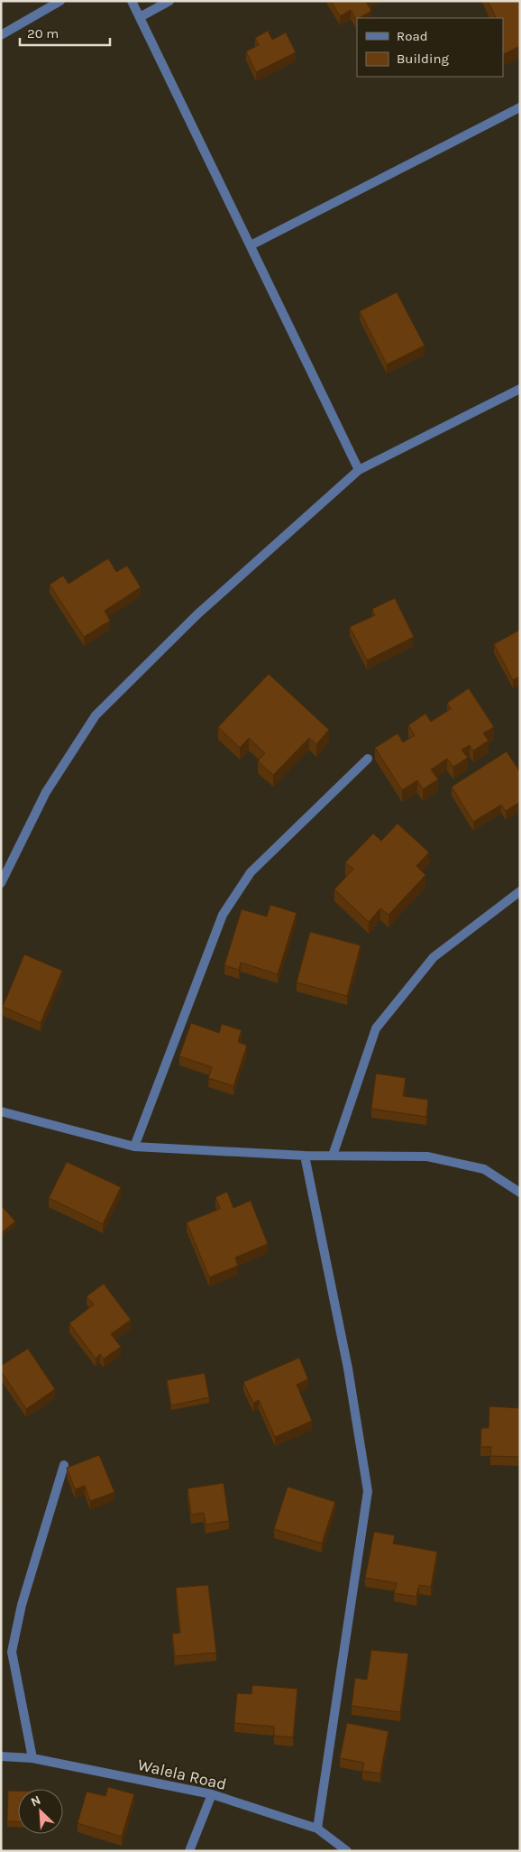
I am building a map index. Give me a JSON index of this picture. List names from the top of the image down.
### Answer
{
  "streets": {
    "street": ["Walela Road"]
  },
  "legend": ["Road", "Building"],
  "scale_bar": "20 m",
  "north": "top left"
}
